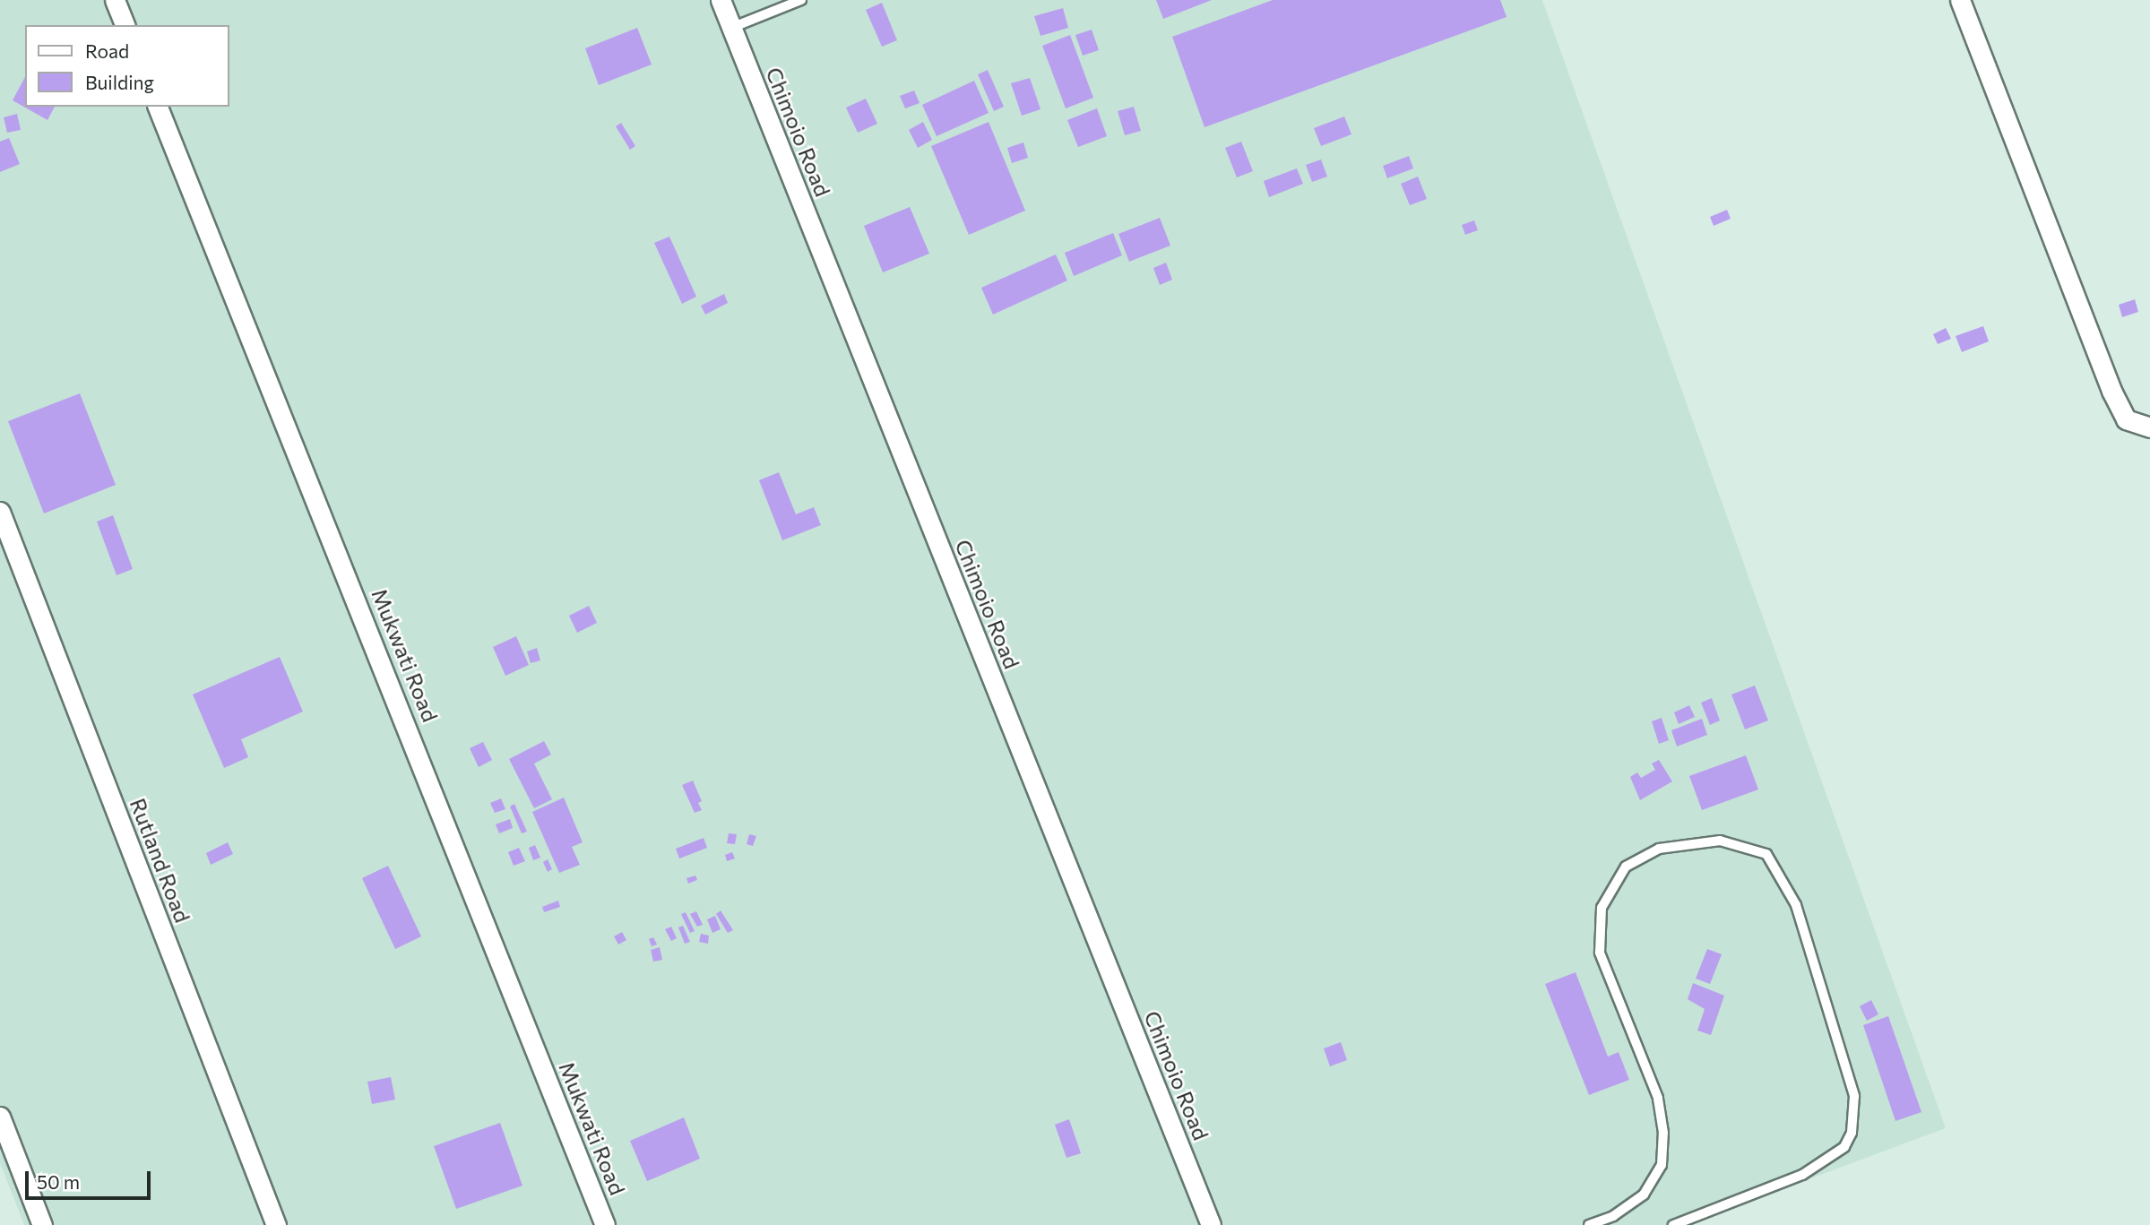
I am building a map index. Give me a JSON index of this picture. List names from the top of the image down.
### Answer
{
  "streets": {
    "street": ["Chimoio Road", "Mukwati Road", "Rutland Road"]
  },
  "legend": ["Road", "Building"],
  "scale_bar": "50 m"
}
